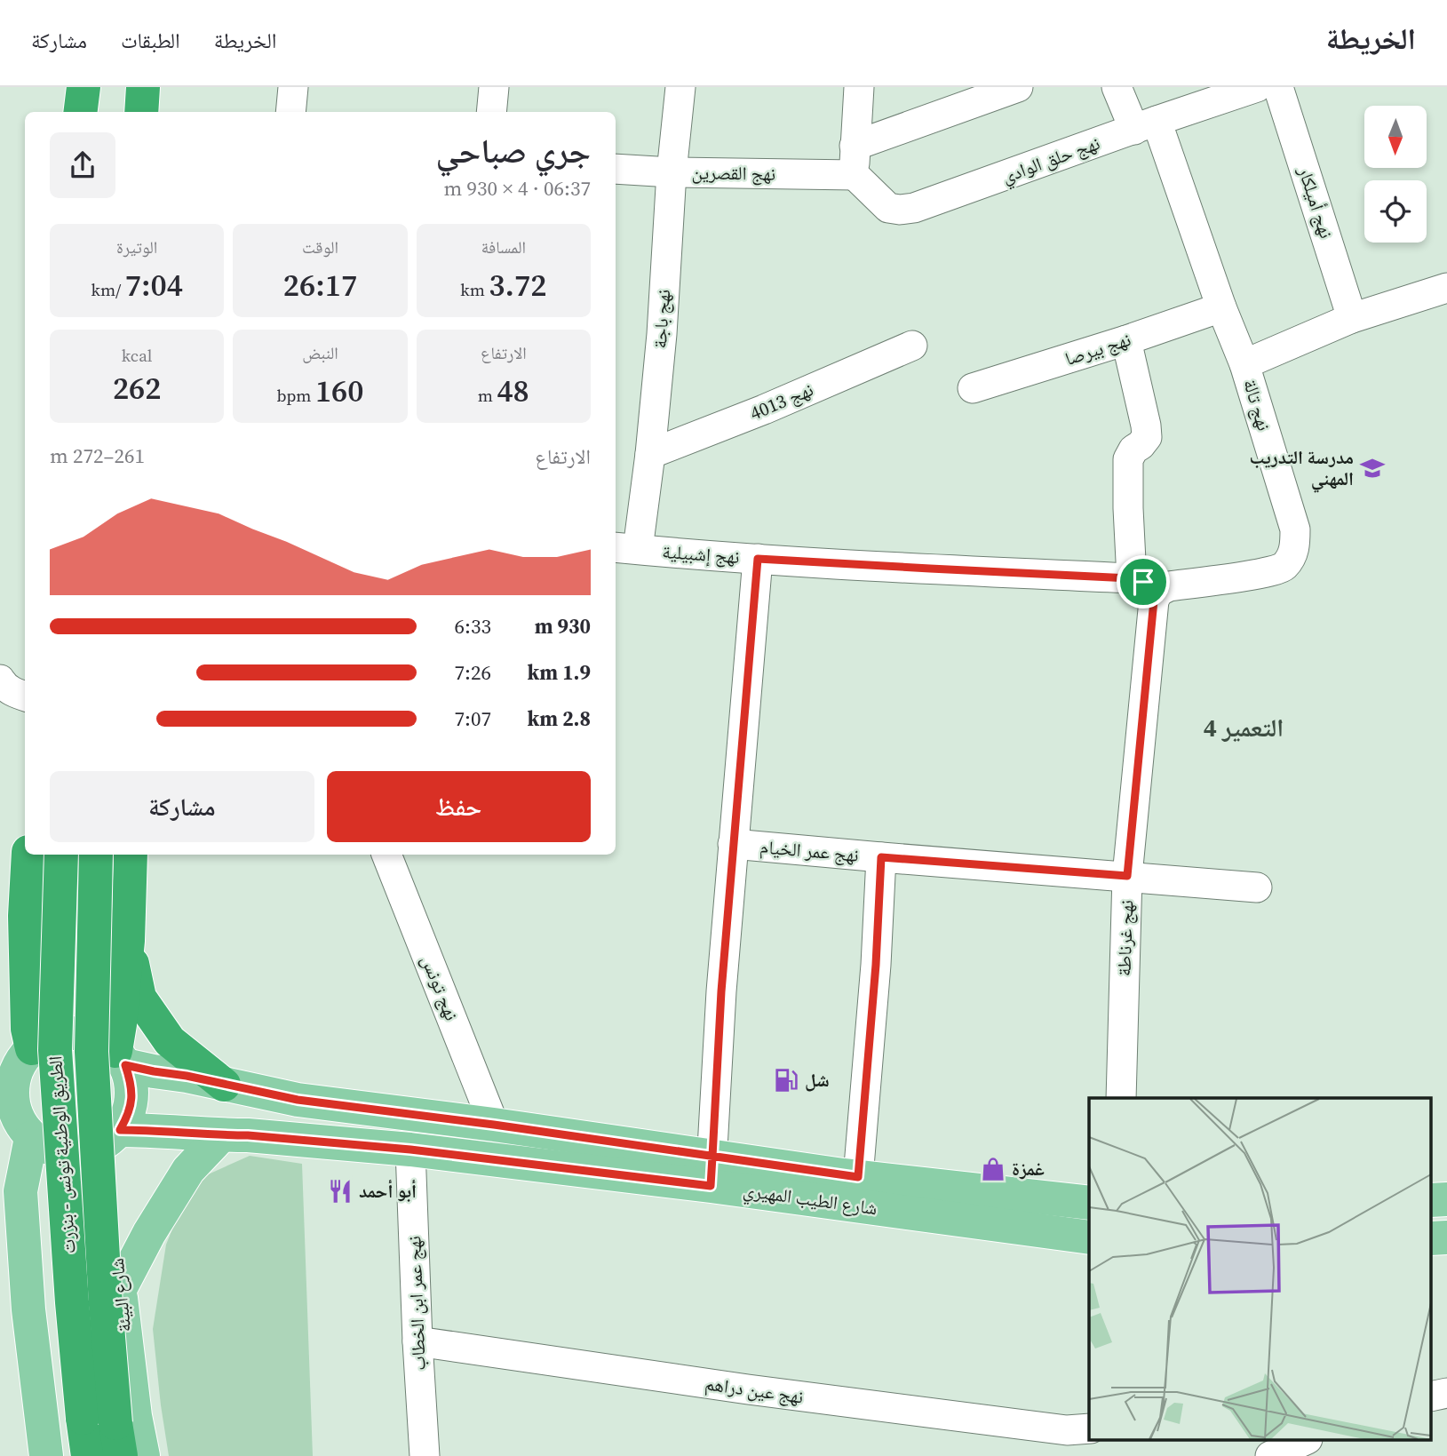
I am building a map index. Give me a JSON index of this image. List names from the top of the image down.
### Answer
{
  "streets": {
    "highway": ["الطريق الوطنية تونس - بنزرت"],
    "main road": ["شارع الطيب المهيري", "شارع البيئة"],
    "street": [
      "نهج حلق الوادي",
      "نهج القصرين",
      "نهج أميلكار",
      "نهج باجة",
      "نهج بيرصا",
      "نهج 4013",
      "نهج تالة",
      "نهج إشبيلية",
      "نهج عمر الخيام",
      "نهج غرناطة",
      "نهج تونس",
      "نهج عمر ابن الخطاب",
      "نهج عين دراهم"
    ]
  },
  "crossings": [
    ["نهج حلق الوادي", "نهج القصرين"],
    ["نهج حلق الوادي", "نهج تالة"],
    ["نهج القصرين", "نهج باجة"],
    ["نهج باجة", "نهج 4013"],
    ["نهج باجة", "نهج إشبيلية"],
    ["نهج بيرصا", "نهج تالة"],
    ["نهج تالة", "نهج إشبيلية"],
    ["نهج تالة", "نهج غرناطة"],
    ["نهج إشبيلية", "نهج غرناطة"],
    ["نهج عمر الخيام", "نهج غرناطة"],
    ["نهج تونس", "شارع الطيب المهيري"],
    ["شارع الطيب المهيري", "شارع البيئة"],
    ["شارع الطيب المهيري", "نهج عمر ابن الخطاب"],
    ["نهج عمر ابن الخطاب", "نهج عين دراهم"]
  ],
  "districts": ["التعمير 4"],
  "places": {
    "school or university": ["مدرسة التدريب المهني"],
    "fuel station": ["شل"],
    "shop": ["غمزة"],
    "restaurant": ["أبو أحمد"]
  },
  "north": "bottom",
  "page": {
    "header": "الخريطة",
    "nav": ["الخريطة", "الطبقات", "مشاركة"],
    "heading": ["جري صباحي", "06:37 · 4 × 930 m"],
    "stats": [
      ["المسافة", "3.72 km"],
      ["الوقت", "26:17"],
      ["الوتيرة", "7:04 /km"],
      ["الارتفاع", "48 m"],
      ["النبض", "160 bpm"],
      ["kcal", "262"]
    ],
    "chart": ["الارتفاع", "261–272 m"],
    "list": [
      {
        "name": "930 m",
        "note": "6:33"
      },
      {
        "name": "1.9 km",
        "note": "7:26"
      },
      {
        "name": "2.8 km",
        "note": "7:07"
      }
    ],
    "buttons": ["حفظ", "مشاركة"]
  }
}
